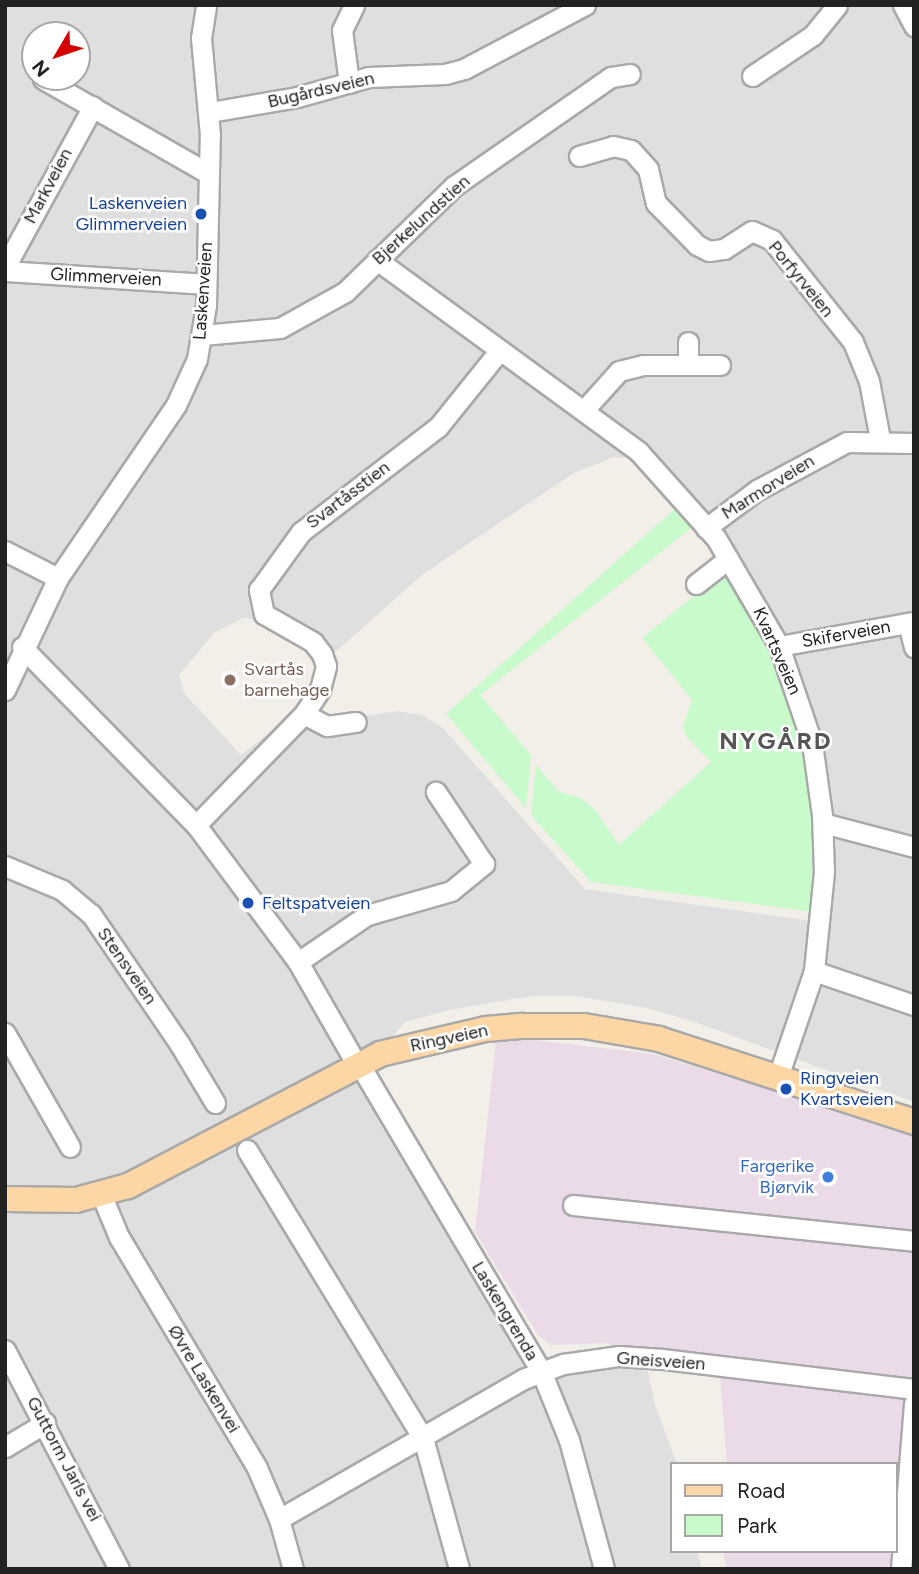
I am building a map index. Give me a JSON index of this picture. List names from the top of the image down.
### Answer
{
  "streets": {
    "main road": ["Ringveien"],
    "street": [
      "Bugårdsveien",
      "Markveien",
      "Bjerkelundstien",
      "Glimmerveien",
      "Porfyrveien",
      "Laskenveien",
      "Marmorveien",
      "Svartåsstien",
      "Skiferveien",
      "Kvartsveien",
      "Stensveien",
      "Laskengrenda",
      "Gneisveien",
      "Øvre Laskenvei",
      "Guttorm Jarls vei"
    ]
  },
  "crossings": [
    ["Bugårdsveien", "Laskenveien"],
    ["Markveien", "Glimmerveien"],
    ["Bjerkelundstien", "Laskenveien"],
    ["Bjerkelundstien", "Kvartsveien"],
    ["Glimmerveien", "Laskenveien"],
    ["Porfyrveien", "Marmorveien"],
    ["Marmorveien", "Kvartsveien"],
    ["Svartåsstien", "Kvartsveien"],
    ["Skiferveien", "Kvartsveien"],
    ["Kvartsveien", "Ringveien"],
    ["Ringveien", "Laskengrenda"],
    ["Ringveien", "Øvre Laskenvei"],
    ["Laskengrenda", "Gneisveien"],
    ["Gneisveien", "Øvre Laskenvei"]
  ],
  "districts": ["NYGÅRD"],
  "places": [
    "Laskenveien Glimmerveien",
    "Svartås barnehage",
    "Feltspatveien",
    "Ringveien Kvartsveien",
    "Fargerike Bjørvik"
  ],
  "legend": ["Road", "Park"],
  "north": "bottom left"
}
